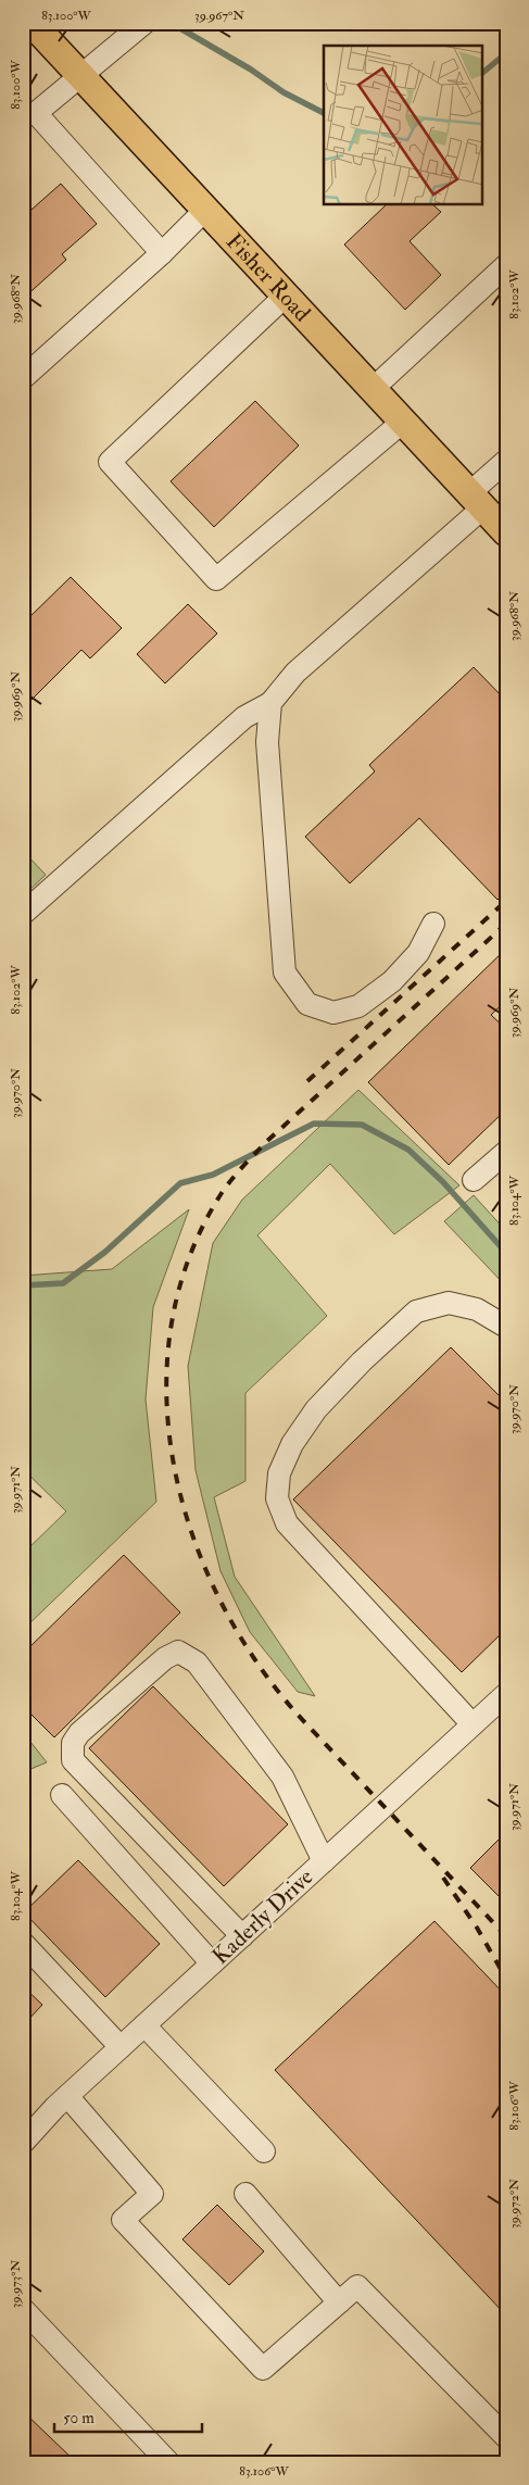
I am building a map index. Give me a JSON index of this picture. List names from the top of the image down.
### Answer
{
  "streets": {
    "main road": ["Fisher Road"],
    "street": ["Kaderly Drive"]
  },
  "scale_bar": "50 m",
  "coordinates": [
    "83.100°W",
    "39.967°N",
    "83.102°W",
    "39.968°N",
    "39.969°N",
    "39.970°N",
    "83.104°W",
    "39.971°N",
    "83.106°W",
    "39.972°N",
    "39.973°N"
  ]
}
